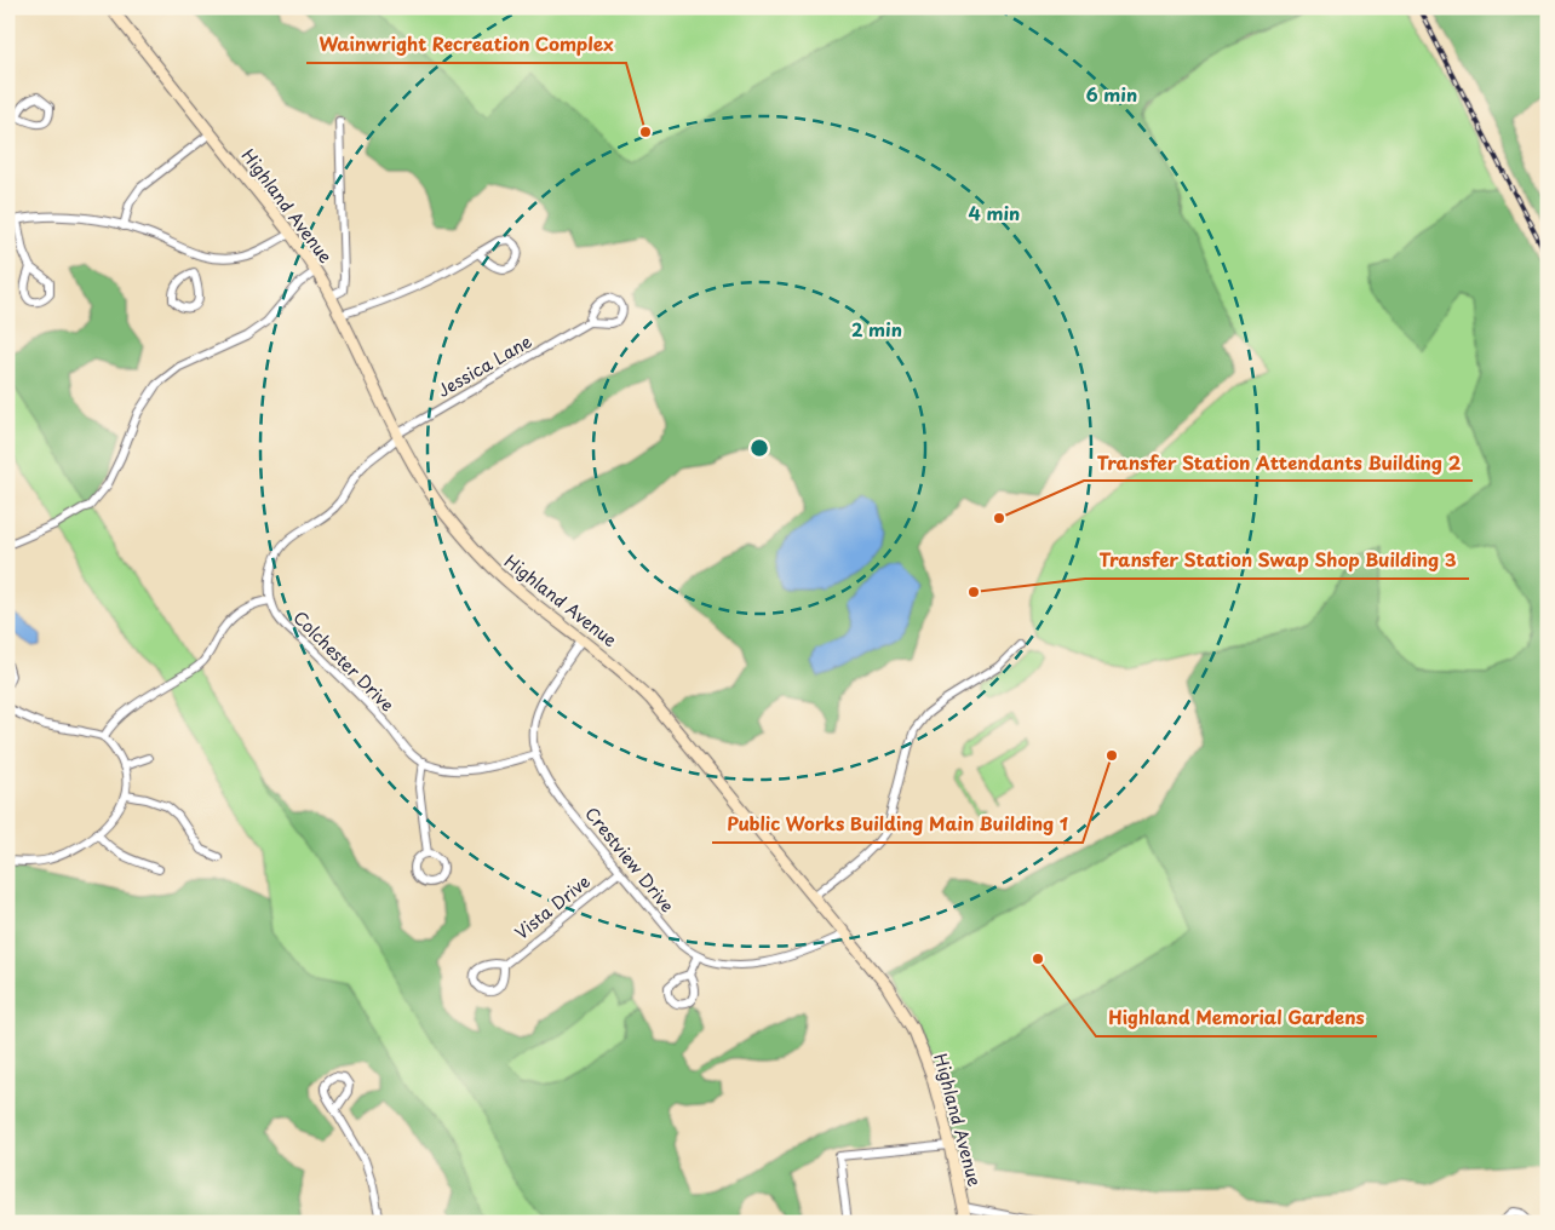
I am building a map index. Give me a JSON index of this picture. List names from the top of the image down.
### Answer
{
  "streets": {
    "street": [
      "Highland Avenue",
      "Jessica Lane",
      "Colchester Drive",
      "Crestview Drive",
      "Vista Drive"
    ]
  },
  "crossings": [
    ["Highland Avenue", "Jessica Lane"],
    ["Highland Avenue", "Crestview Drive"],
    ["Jessica Lane", "Colchester Drive"],
    ["Colchester Drive", "Crestview Drive"],
    ["Crestview Drive", "Vista Drive"]
  ],
  "places": [
    "Wainwright Recreation Complex",
    "Transfer Station Attendants Building 2",
    "Transfer Station Swap Shop Building 3",
    "Public Works Building Main Building 1",
    "Highland Memorial Gardens"
  ],
  "rings": ["6 min", "4 min", "2 min"]
}
